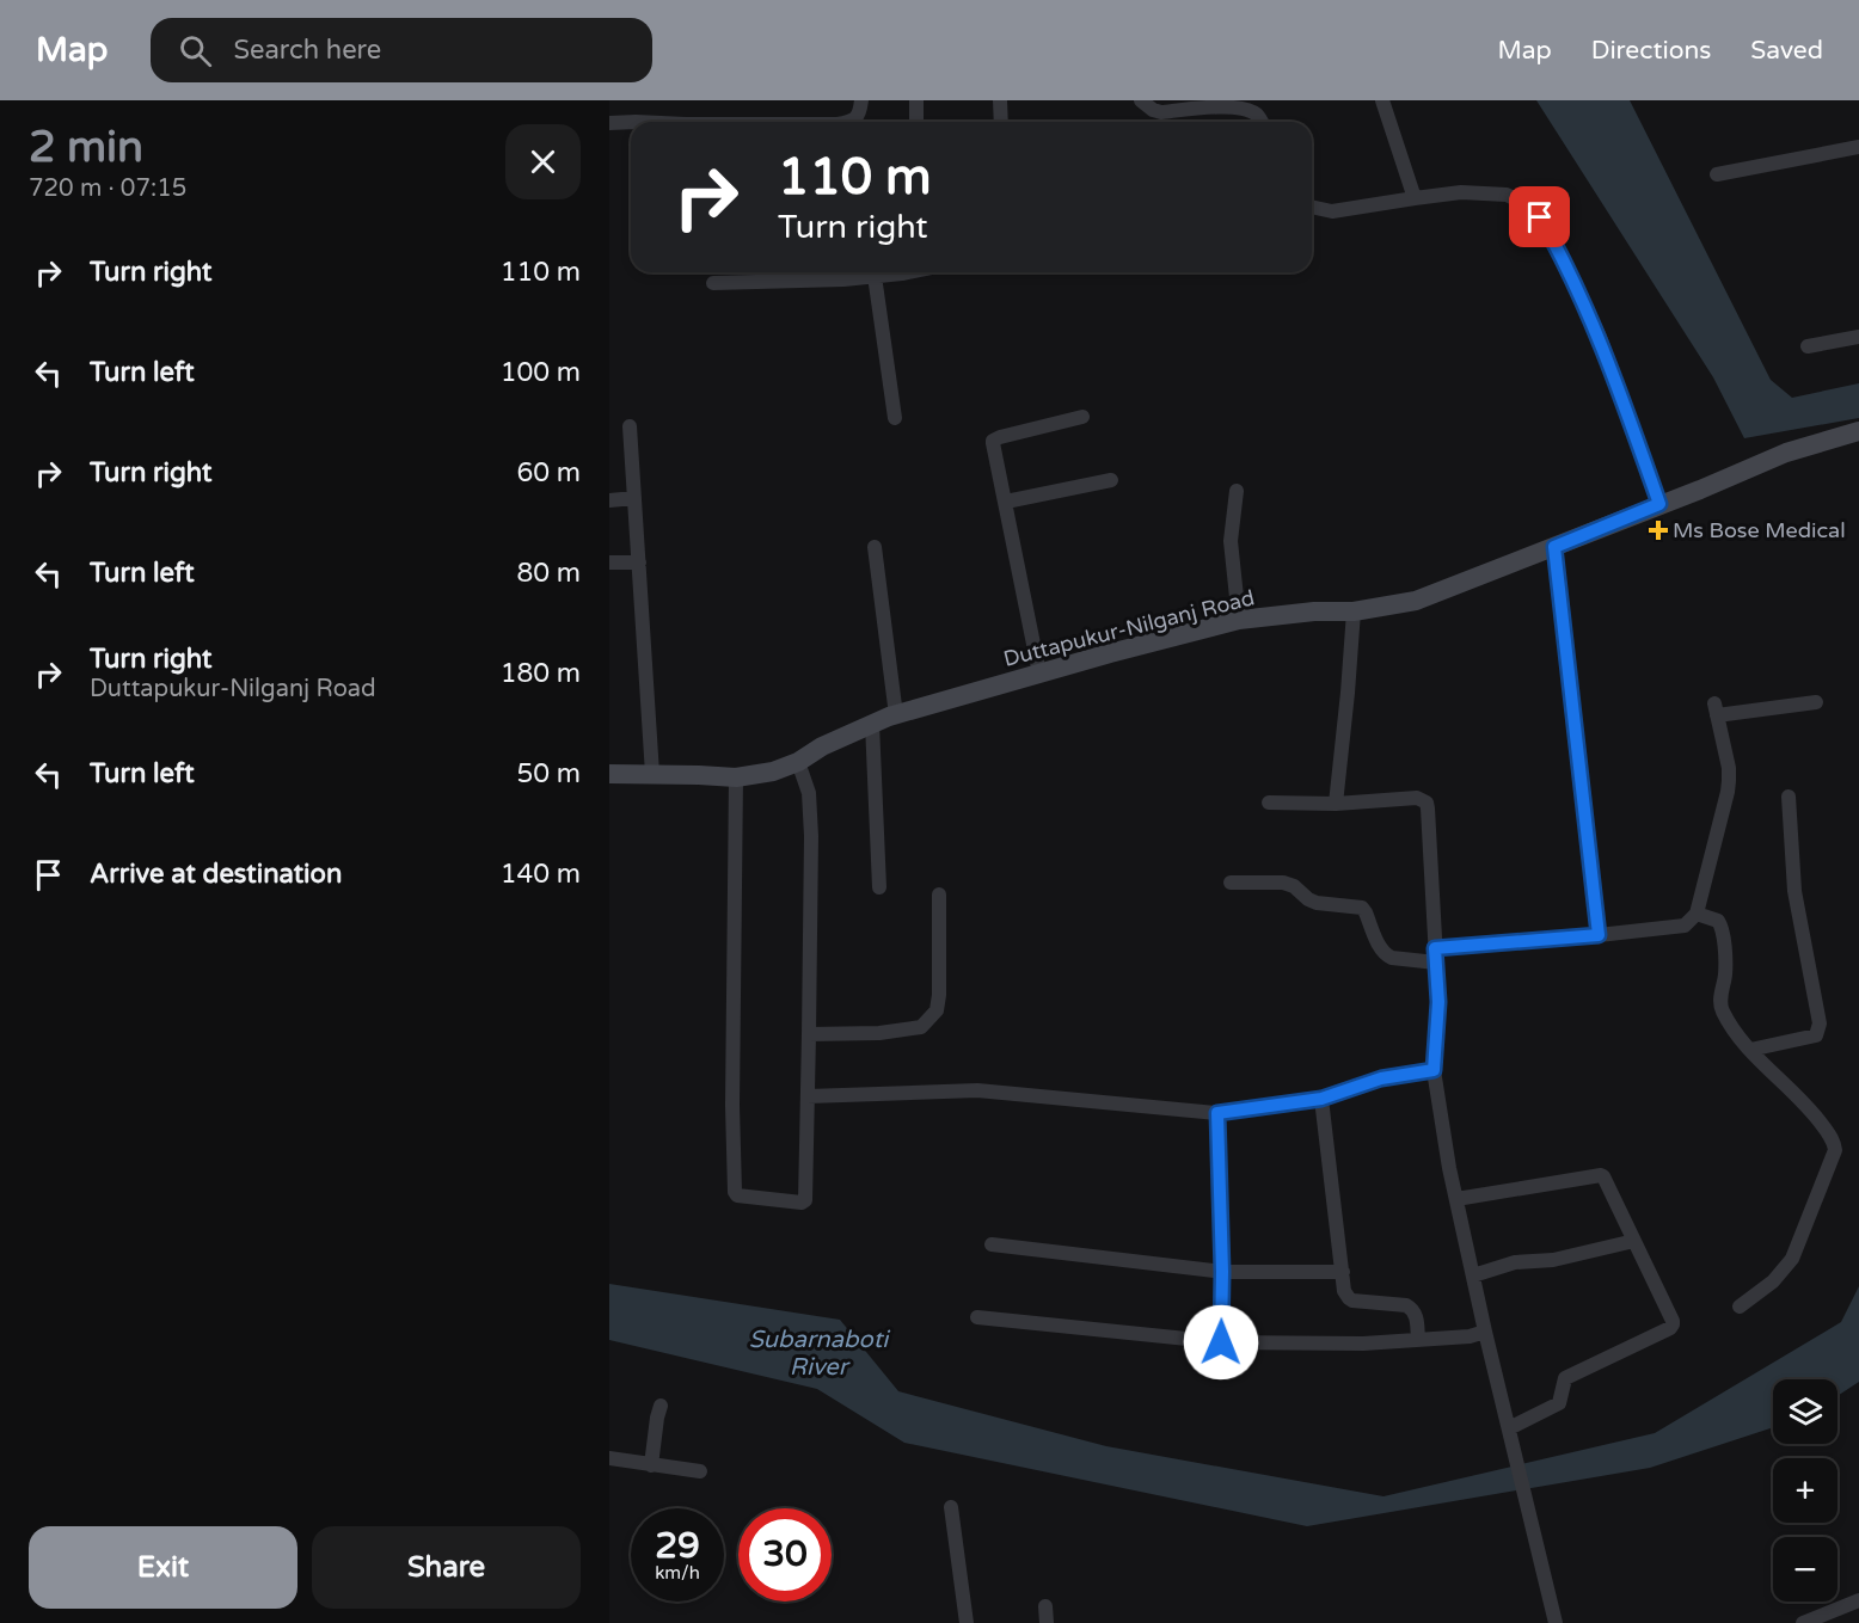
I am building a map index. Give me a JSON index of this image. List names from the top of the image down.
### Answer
{
  "streets": {
    "main road": ["Duttapukur-Nilganj Road"]
  },
  "water": ["Subarnaboti River"],
  "places": {
    "health": ["Ms Bose Medical"]
  },
  "page": {
    "header": "Map",
    "search": "Search here",
    "nav": ["Map", "Directions", "Saved"],
    "heading": ["2 min", "720 m · 07:15"],
    "turn": ["110 m", "Turn right"],
    "list": [
      {
        "name": "Turn right",
        "value": "110 m"
      },
      {
        "name": "Turn left",
        "value": "100 m"
      },
      {
        "name": "Turn right",
        "value": "60 m"
      },
      {
        "name": "Turn left",
        "value": "80 m"
      },
      {
        "name": "Turn right",
        "note": "Duttapukur-Nilganj Road",
        "value": "180 m"
      },
      {
        "name": "Turn left",
        "value": "50 m"
      },
      {
        "name": "Arrive at destination",
        "value": "140 m"
      }
    ],
    "map_buttons": ["+", "−"],
    "speed": "29 km/h",
    "limit": "30",
    "buttons": ["Exit", "Share"]
  }
}
